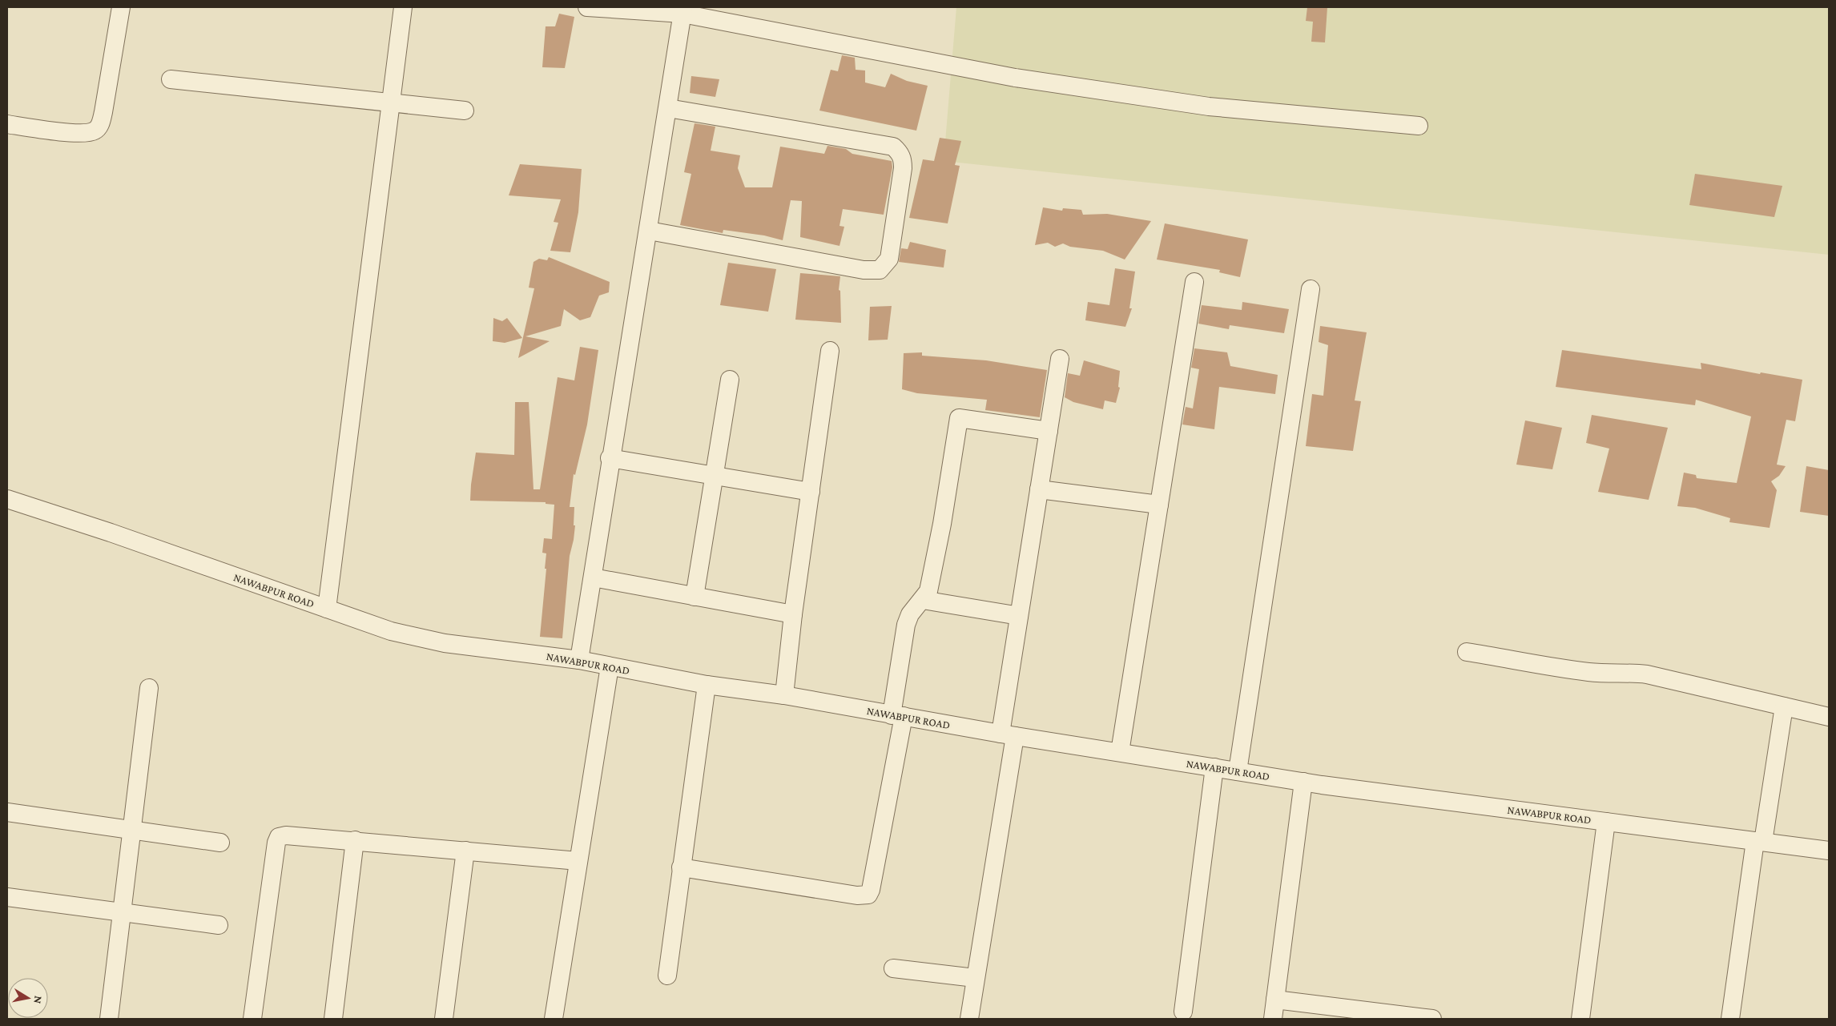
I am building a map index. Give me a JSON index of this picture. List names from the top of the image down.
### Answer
{
  "streets": {
    "street": ["NAWABPUR ROAD"]
  },
  "north": "right"
}
